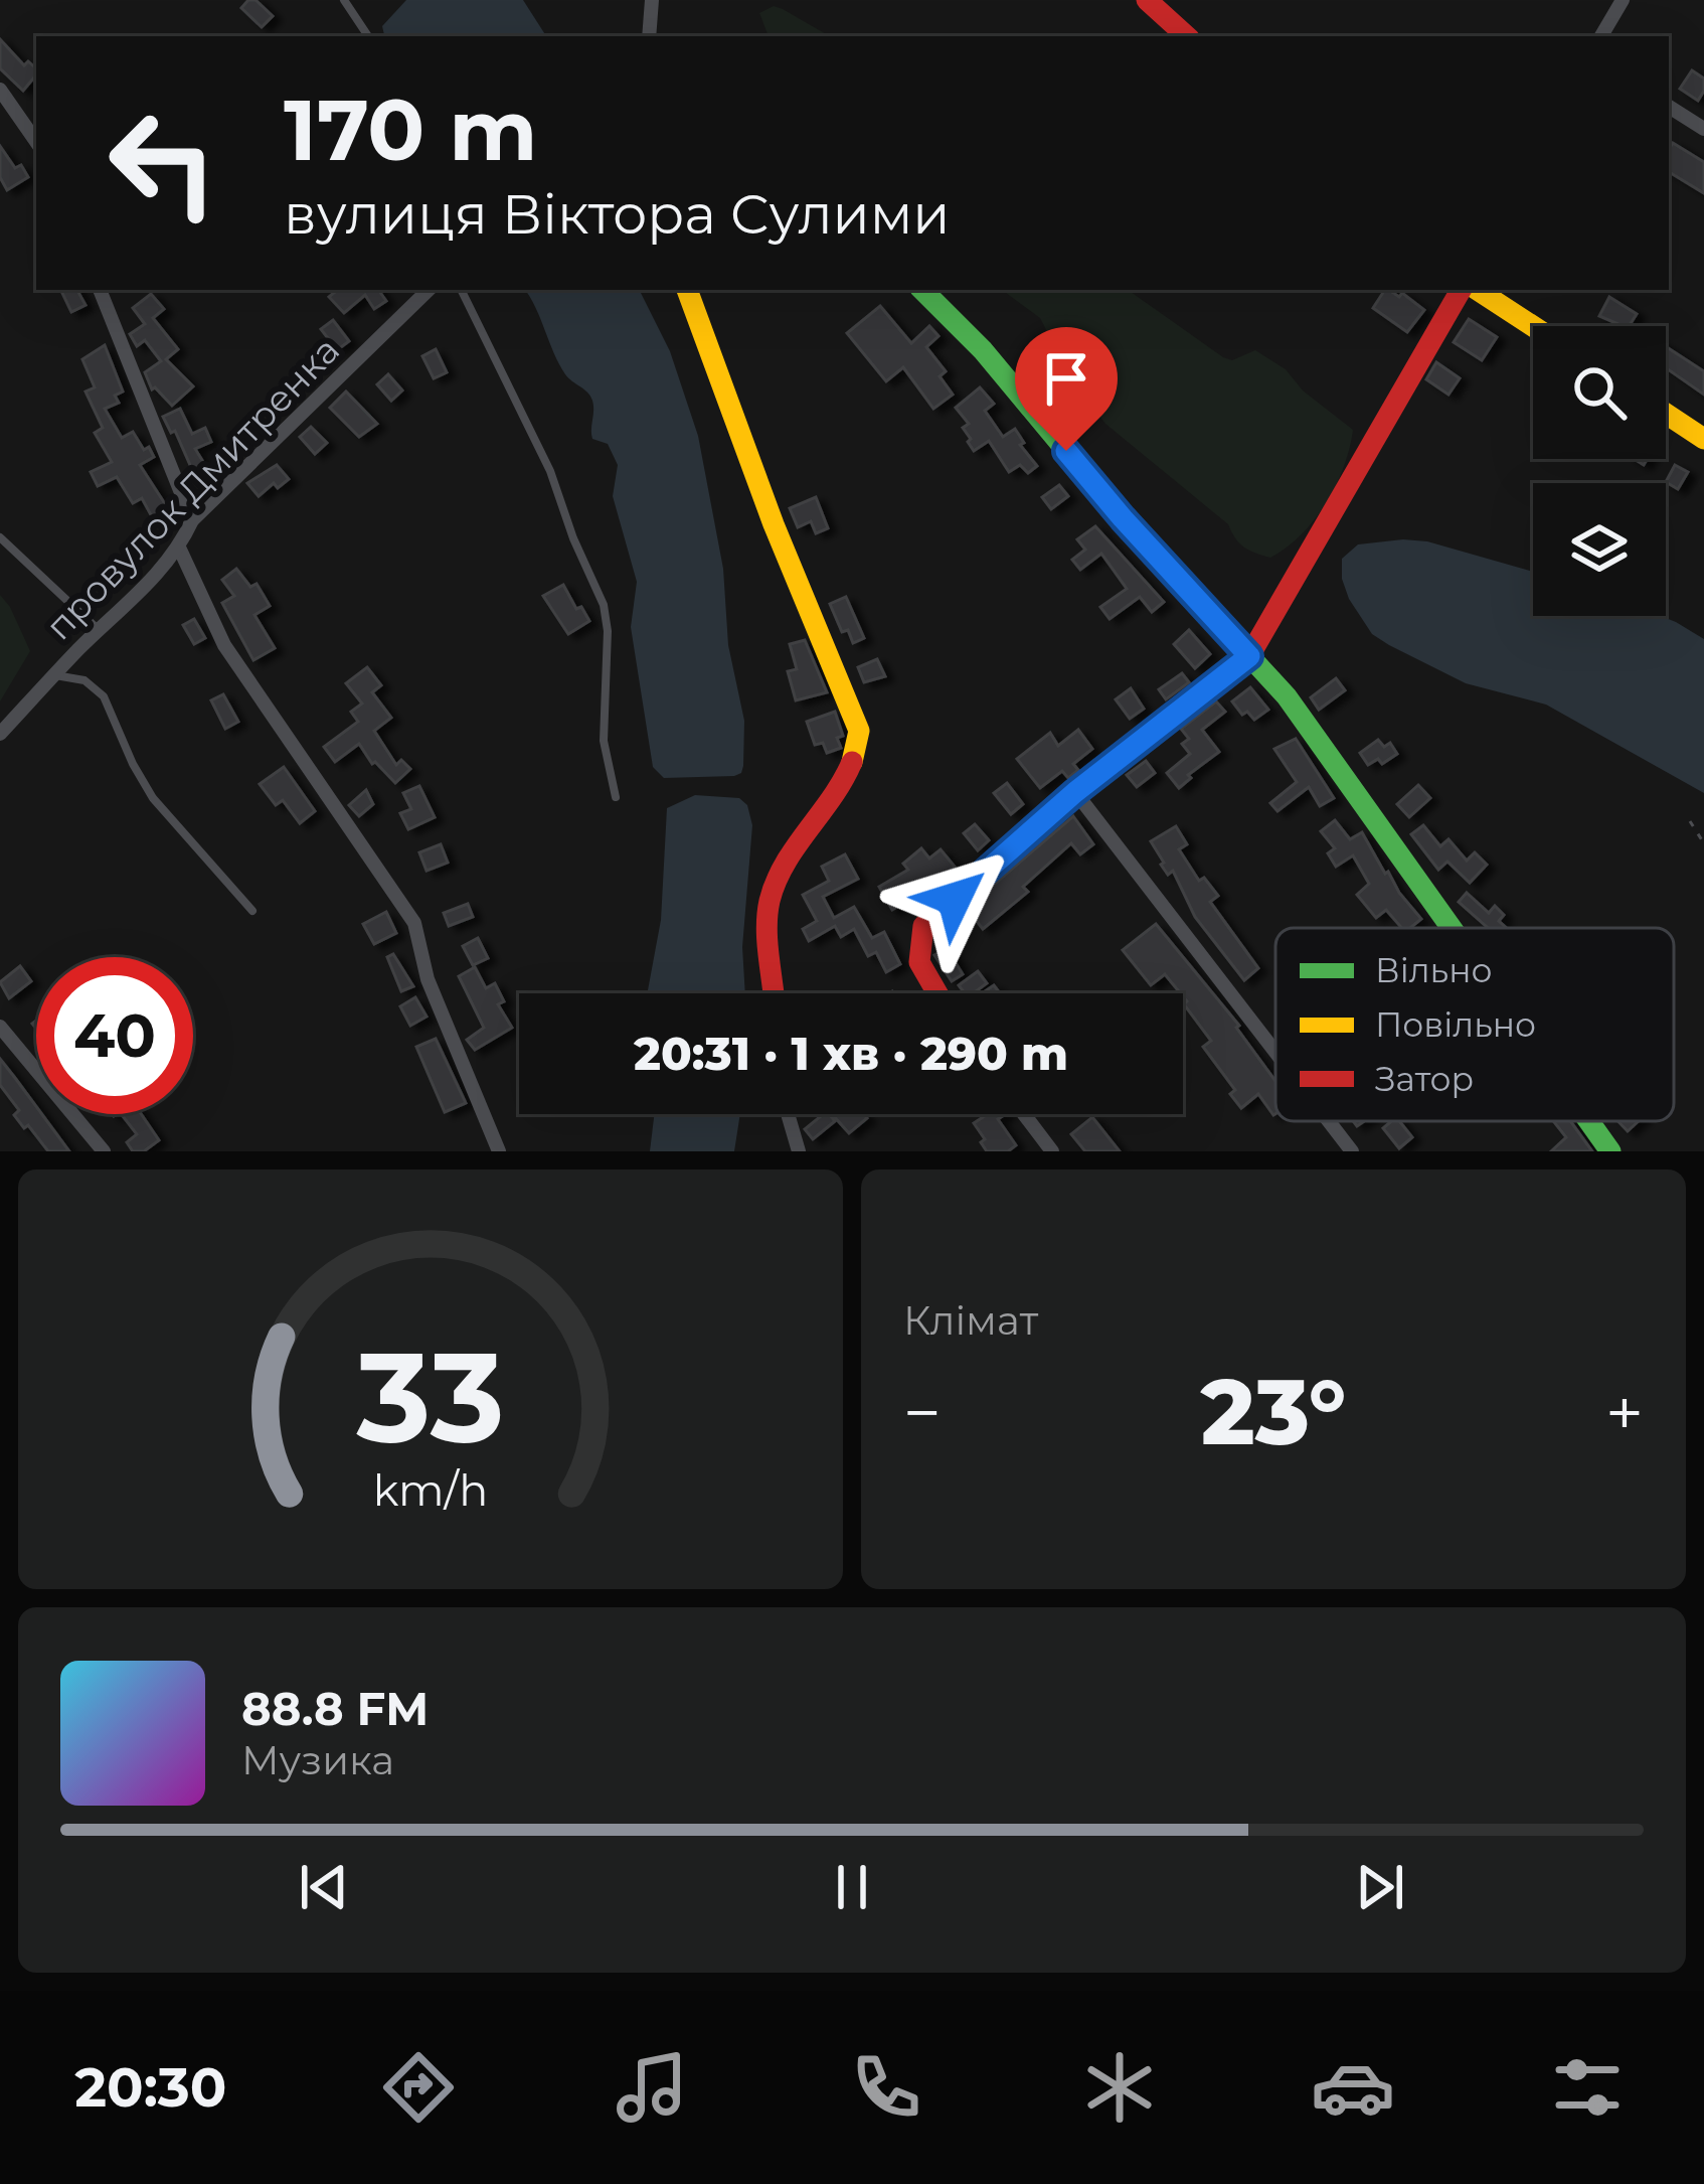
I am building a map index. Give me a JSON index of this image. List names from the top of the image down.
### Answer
{
  "streets": {
    "street": ["провулок Дмитренка"]
  },
  "legend": ["Вільно", "Повільно", "Затор"],
  "page": {
    "turn": ["170 m", "вулиця Віктора Сулими"],
    "limit": "40",
    "trip": "20:31 · 1 хв · 290 m",
    "tile": "Клімат",
    "heat": ["−", "23°", "+"],
    "song": ["88.8 FM", "Музика"],
    "tabs": "20:30",
    "gauge": ["33", "km/h"]
  }
}
